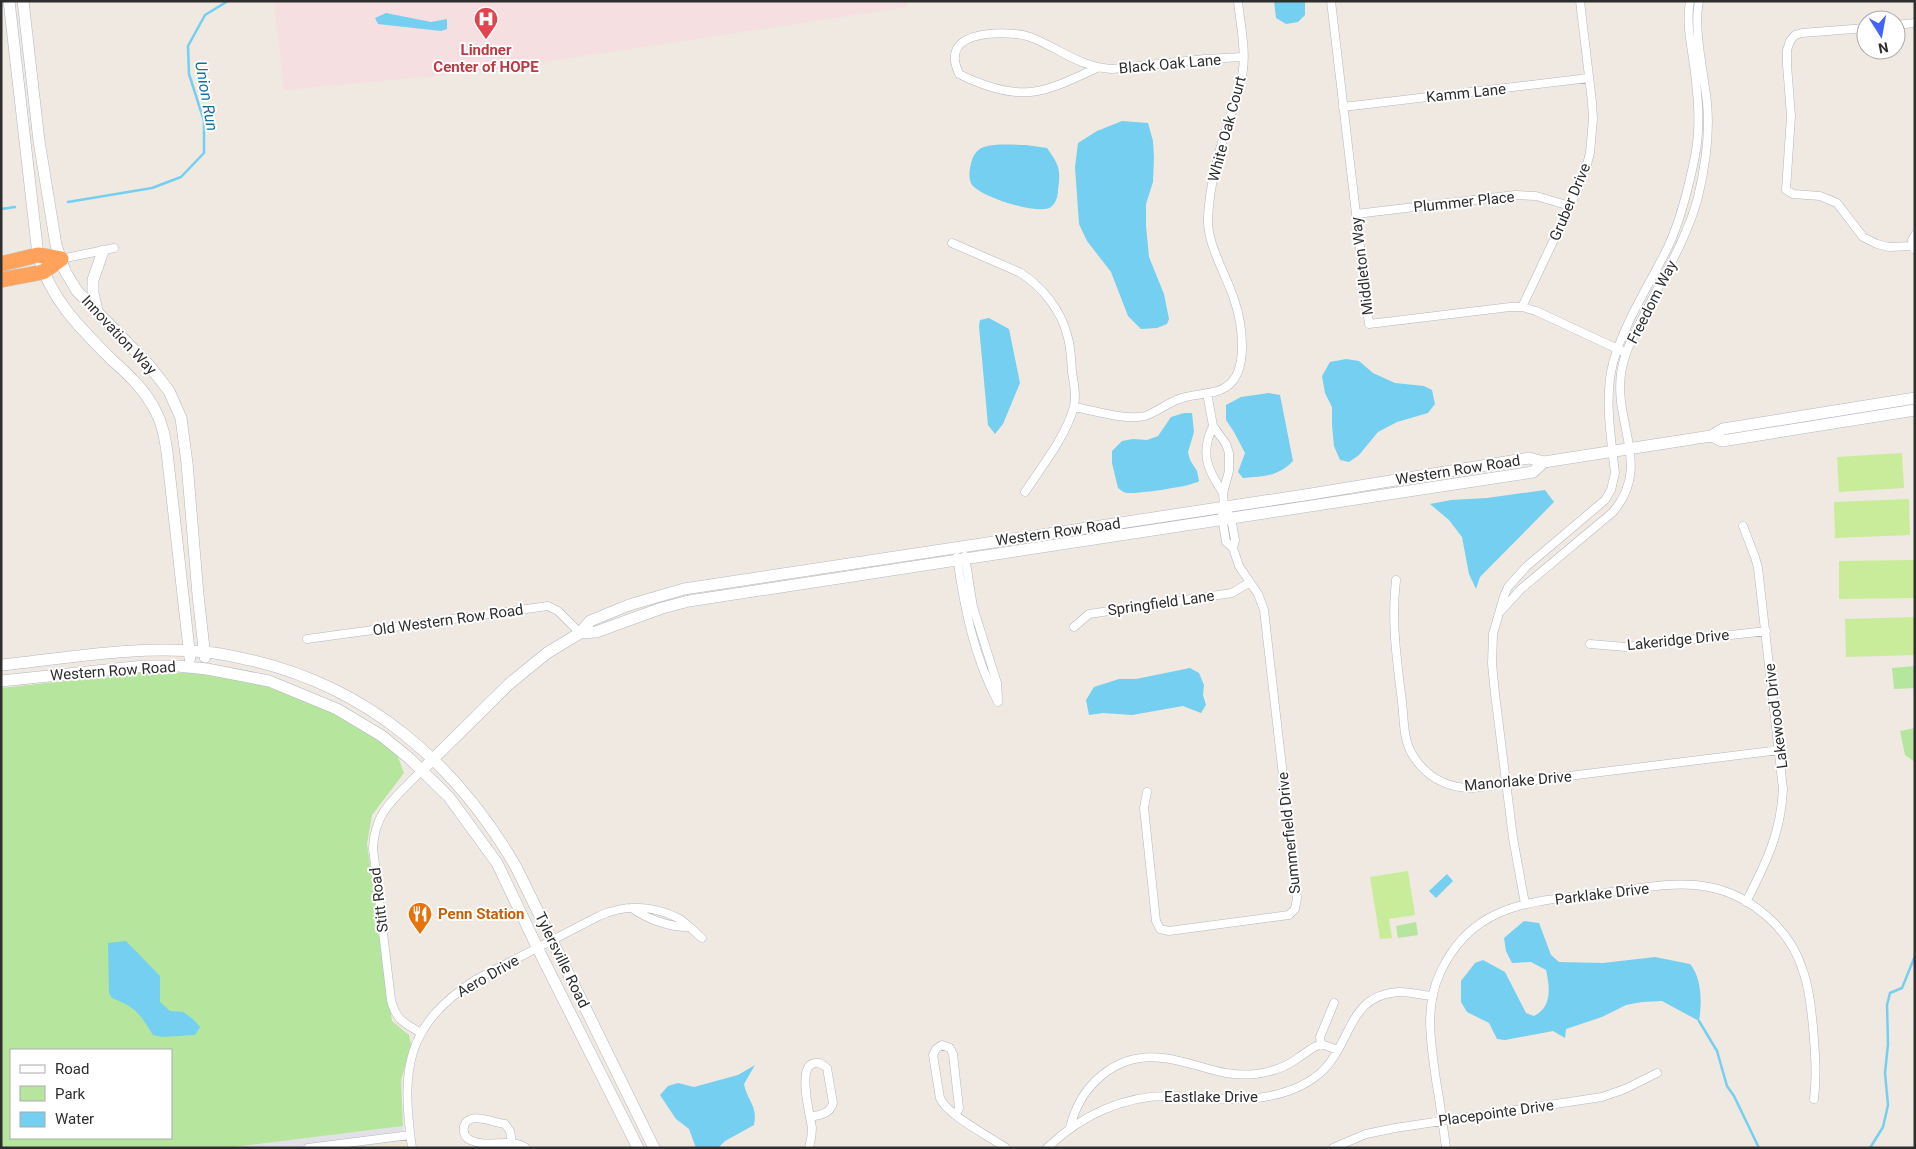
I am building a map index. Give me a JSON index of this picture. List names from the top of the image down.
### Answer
{
  "streets": {
    "main road": ["Innovation Way", "Western Row Road", "Tylersville Road"],
    "street": [
      "Black Oak Lane",
      "Kamm Lane",
      "White Oak Court",
      "Plummer Place",
      "Gruber Drive",
      "Middleton Way",
      "Freedom Way",
      "Springfield Lane",
      "Old Western Row Road",
      "Lakeridge Drive",
      "Lakewood Drive",
      "Manorlake Drive",
      "Summerfield Drive",
      "Parklake Drive",
      "Stitt Road",
      "Aero Drive",
      "Eastlake Drive",
      "Placepointe Drive"
    ]
  },
  "crossings": [
    ["Black Oak Lane", "White Oak Court"],
    ["Kamm Lane", "Gruber Drive"],
    ["Kamm Lane", "Middleton Way"],
    ["Plummer Place", "Gruber Drive"],
    ["Plummer Place", "Middleton Way"],
    ["Gruber Drive", "Middleton Way"],
    ["Middleton Way", "Freedom Way"],
    ["Freedom Way", "Western Row Road"],
    ["Freedom Way", "Manorlake Drive"],
    ["Freedom Way", "Parklake Drive"],
    ["Innovation Way", "Western Row Road"],
    ["Western Row Road", "Old Western Row Road"],
    ["Western Row Road", "Summerfield Drive"],
    ["Western Row Road", "Stitt Road"],
    ["Western Row Road", "Tylersville Road"],
    ["Springfield Lane", "Summerfield Drive"],
    ["Lakeridge Drive", "Lakewood Drive"],
    ["Lakewood Drive", "Manorlake Drive"],
    ["Lakewood Drive", "Parklake Drive"],
    ["Parklake Drive", "Eastlake Drive"],
    ["Parklake Drive", "Placepointe Drive"],
    ["Stitt Road", "Tylersville Road"],
    ["Stitt Road", "Aero Drive"],
    ["Tylersville Road", "Aero Drive"]
  ],
  "water": ["Union Run"],
  "places": {
    "hospital": ["Lindner Center of HOPE"],
    "restaurant": ["Penn Station"]
  },
  "legend": ["Road", "Park", "Water"],
  "north": "bottom"
}
